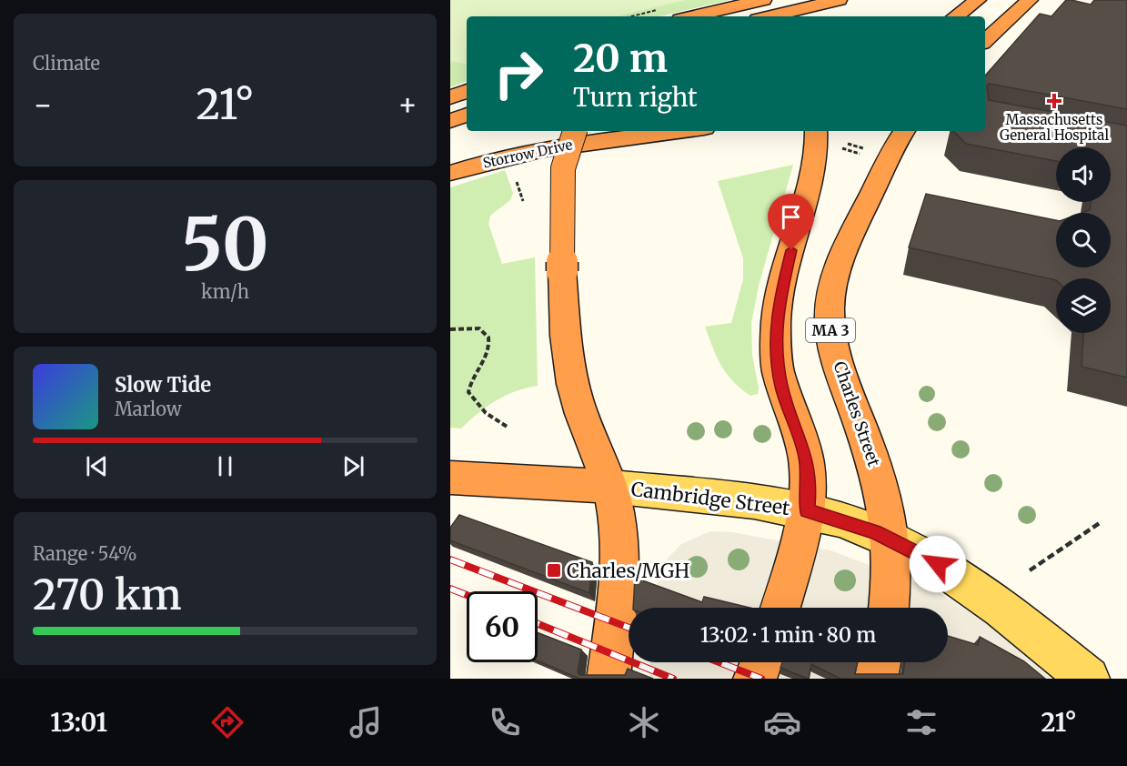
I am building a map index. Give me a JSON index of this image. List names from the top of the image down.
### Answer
{
  "streets": {
    "highway": ["Storrow Drive", "MA 3", "Charles Street"],
    "main road": ["Cambridge Street"]
  },
  "crossings": [
    ["Charles Street", "Cambridge Street"]
  ],
  "places": {
    "health": ["Massachusetts General Hospital"],
    "transit": ["Charles/MGH"]
  },
  "page": {
    "tile": [
      "Climate",
      ["50", "km/h"],
      ["Range · 54%", "270 km"]
    ],
    "turn": ["20 m", "Turn right"],
    "heat": ["−", "21°", "+"],
    "song": ["Slow Tide", "Marlow"],
    "limit": "60",
    "trip": "13:02 · 1 min · 80 m",
    "tabs": ["13:01", "21°"]
  }
}
